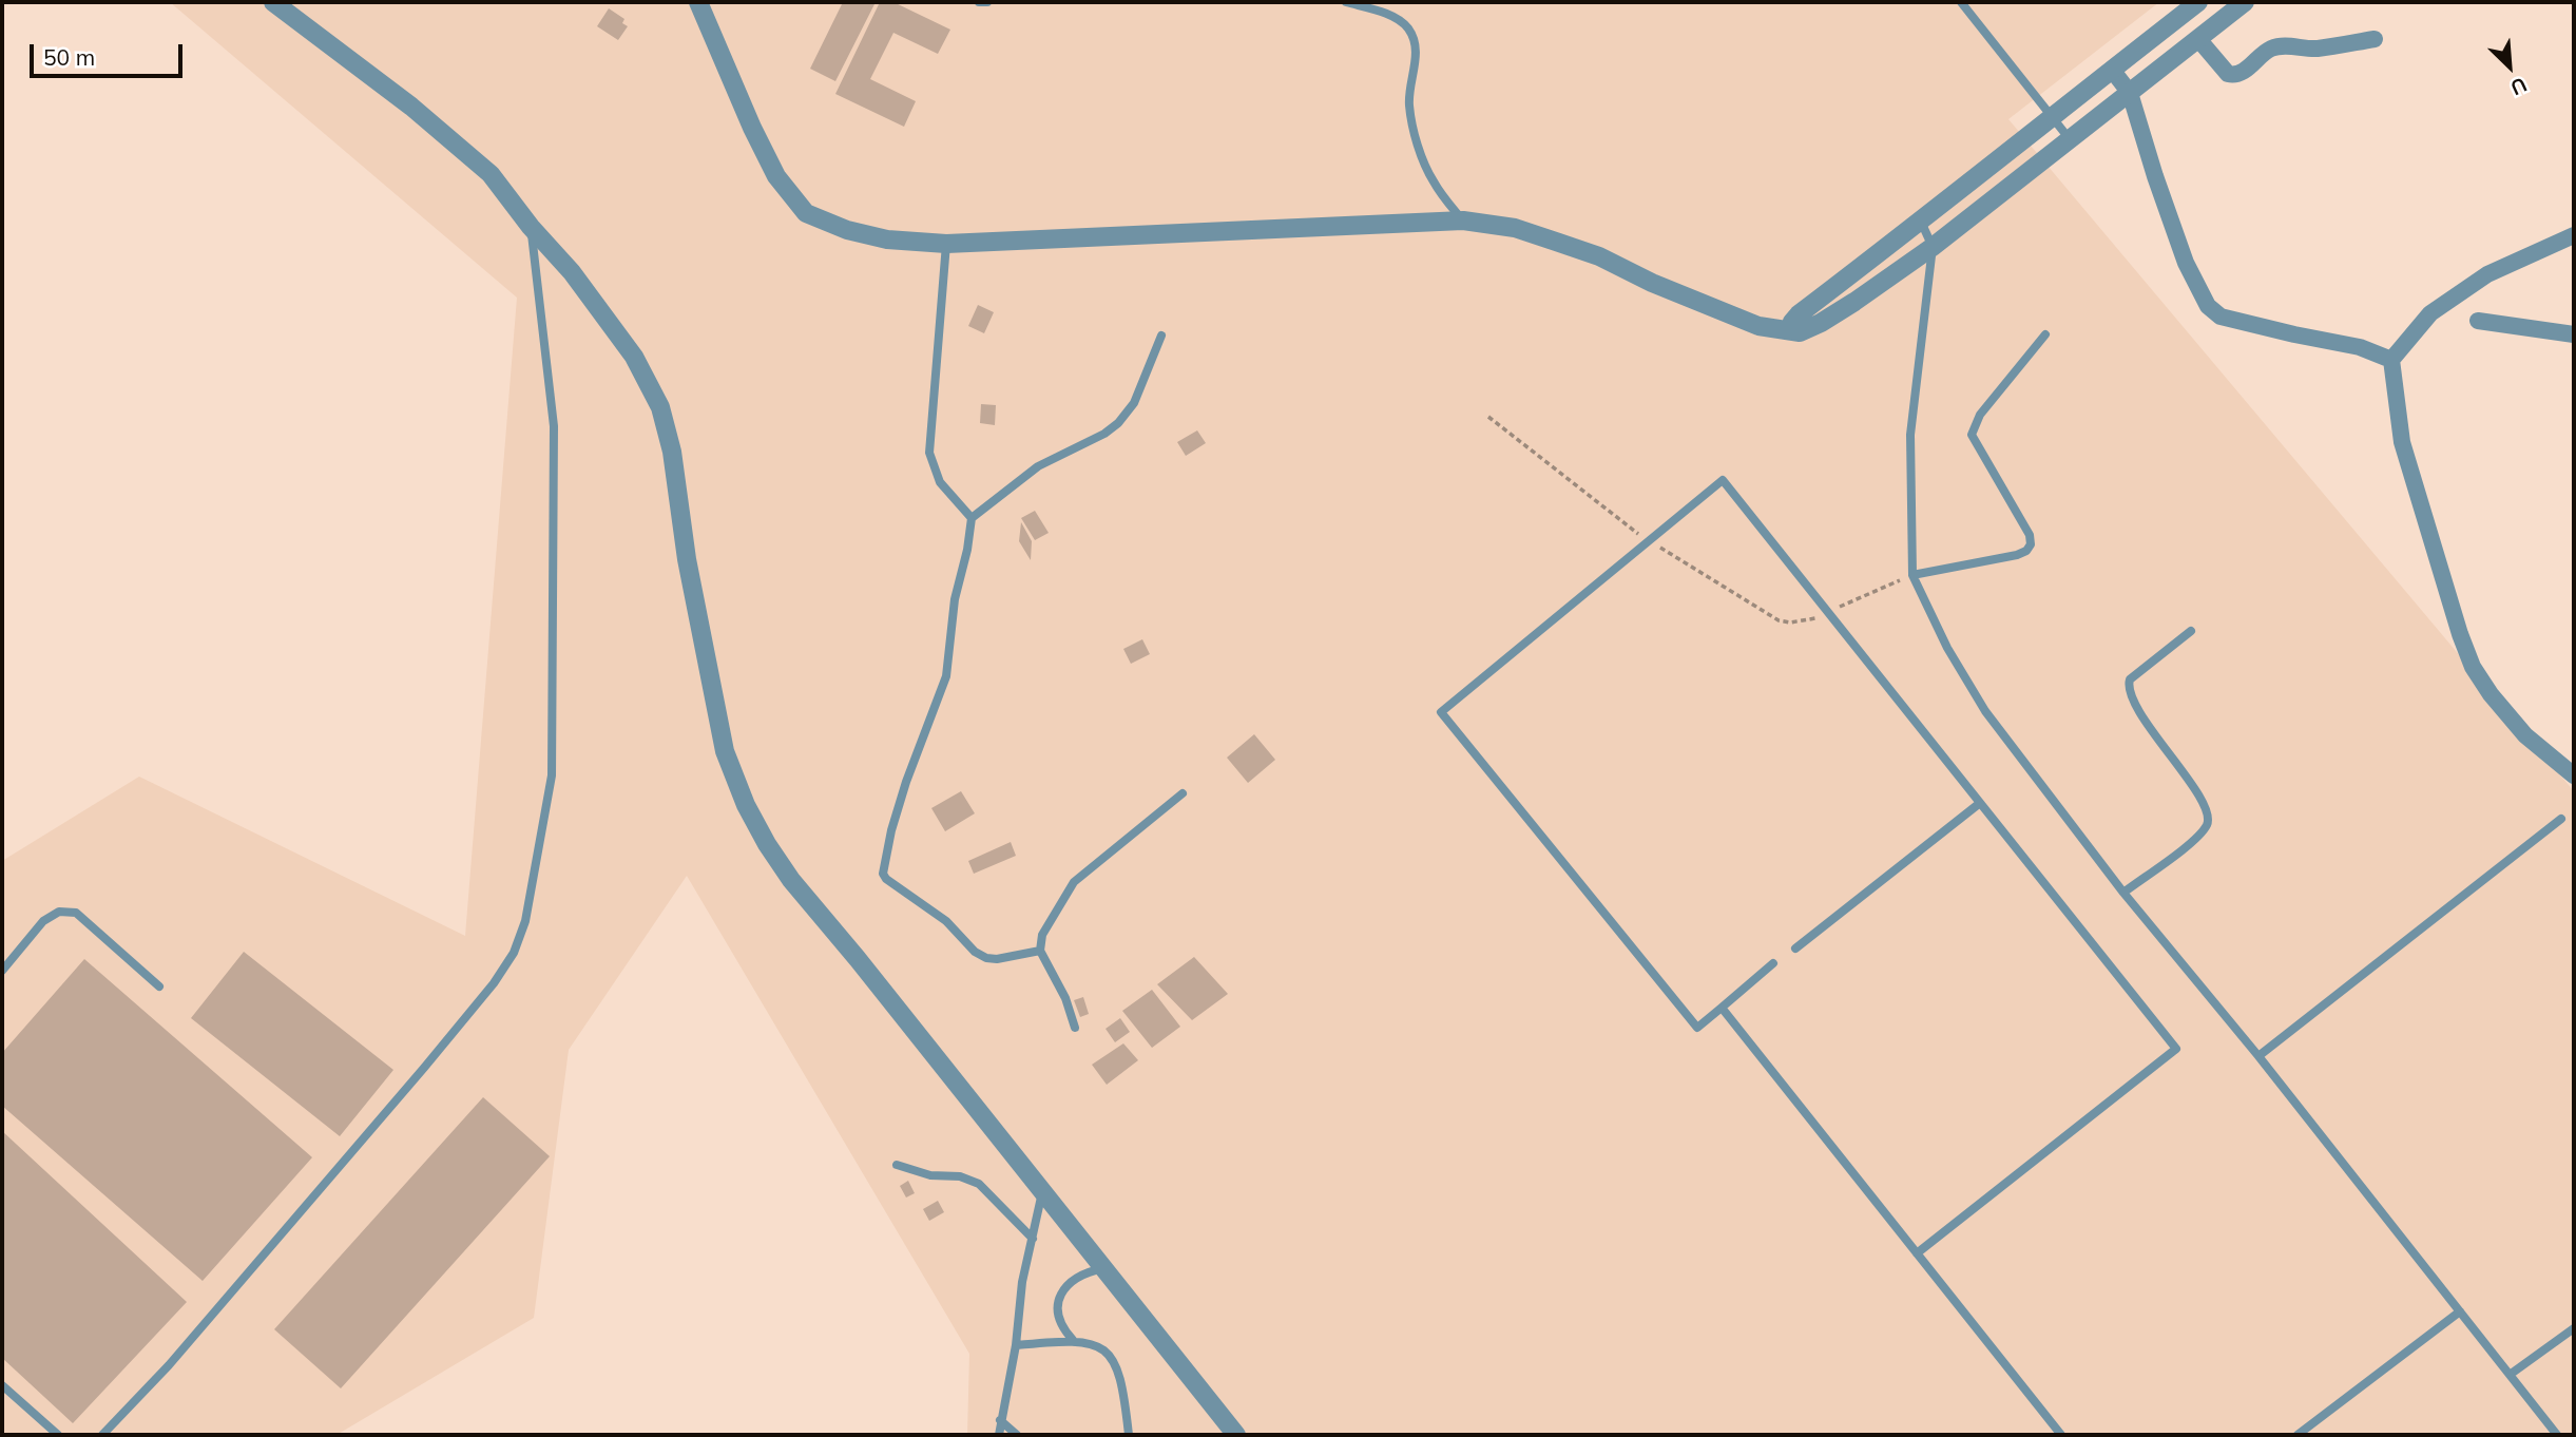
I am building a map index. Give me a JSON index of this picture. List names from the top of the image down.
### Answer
{
  "scale_bar": "50 m",
  "north": "bottom right"
}
